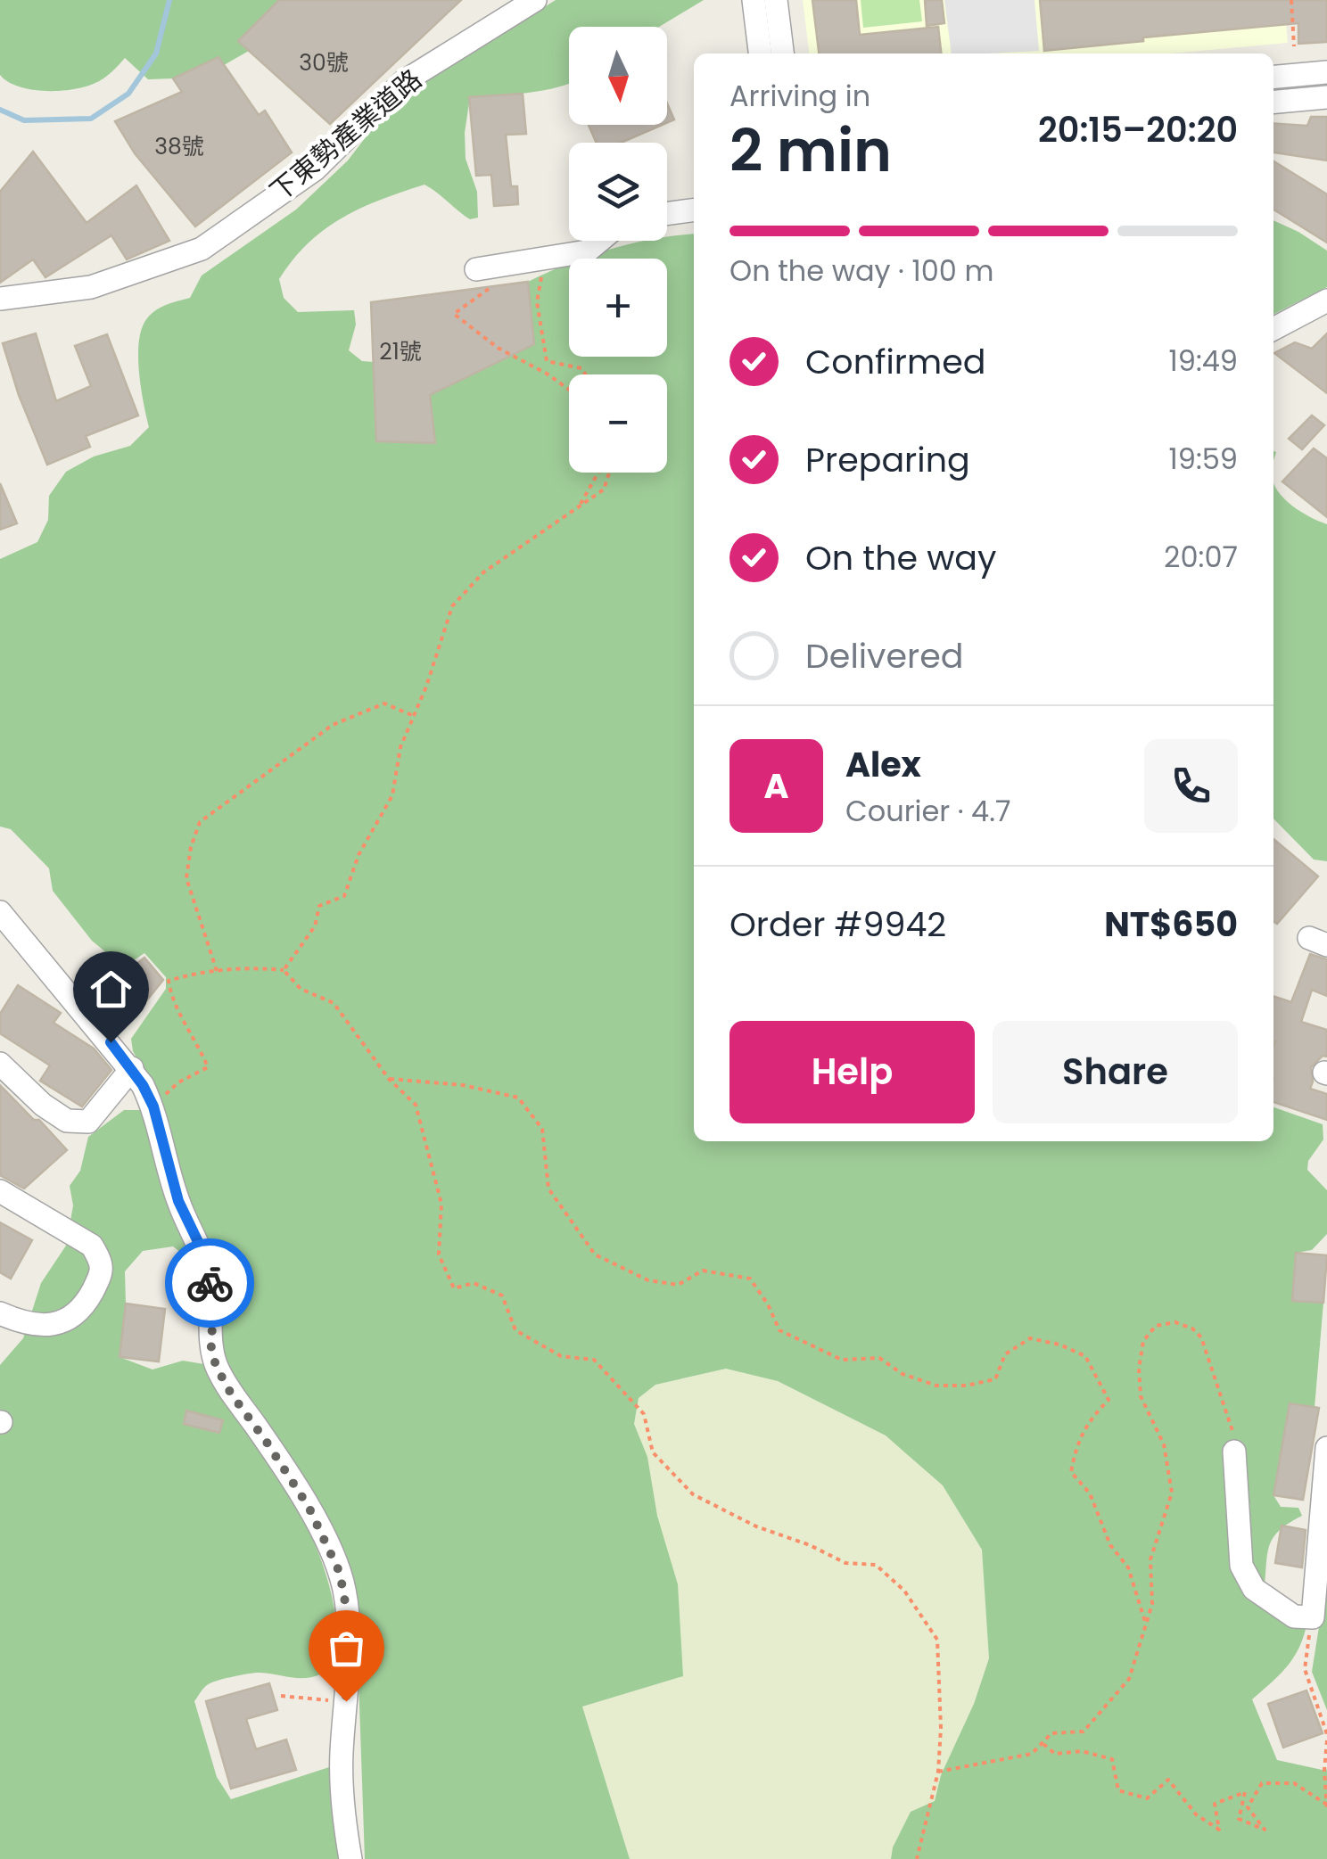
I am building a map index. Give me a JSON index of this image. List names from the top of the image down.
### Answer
{
  "streets": {
    "street": ["下東勢產業道路"]
  },
  "house_numbers": ["30號", "38號", "21號"],
  "north": "bottom",
  "page": {
    "map_buttons": ["+", "−"],
    "heading": ["2 min", "Arriving in", "20:15–20:20"],
    "panel": [
      "Alex",
      "Courier · 4.7",
      "Order #9942",
      "NT$650"
    ],
    "bar": "On the way · 100 m",
    "list": [
      ["Confirmed", "19:49"],
      ["Preparing", "19:59"],
      ["On the way", "20:07"],
      "Delivered"
    ],
    "round": "A",
    "buttons": ["Help", "Share"]
  }
}
